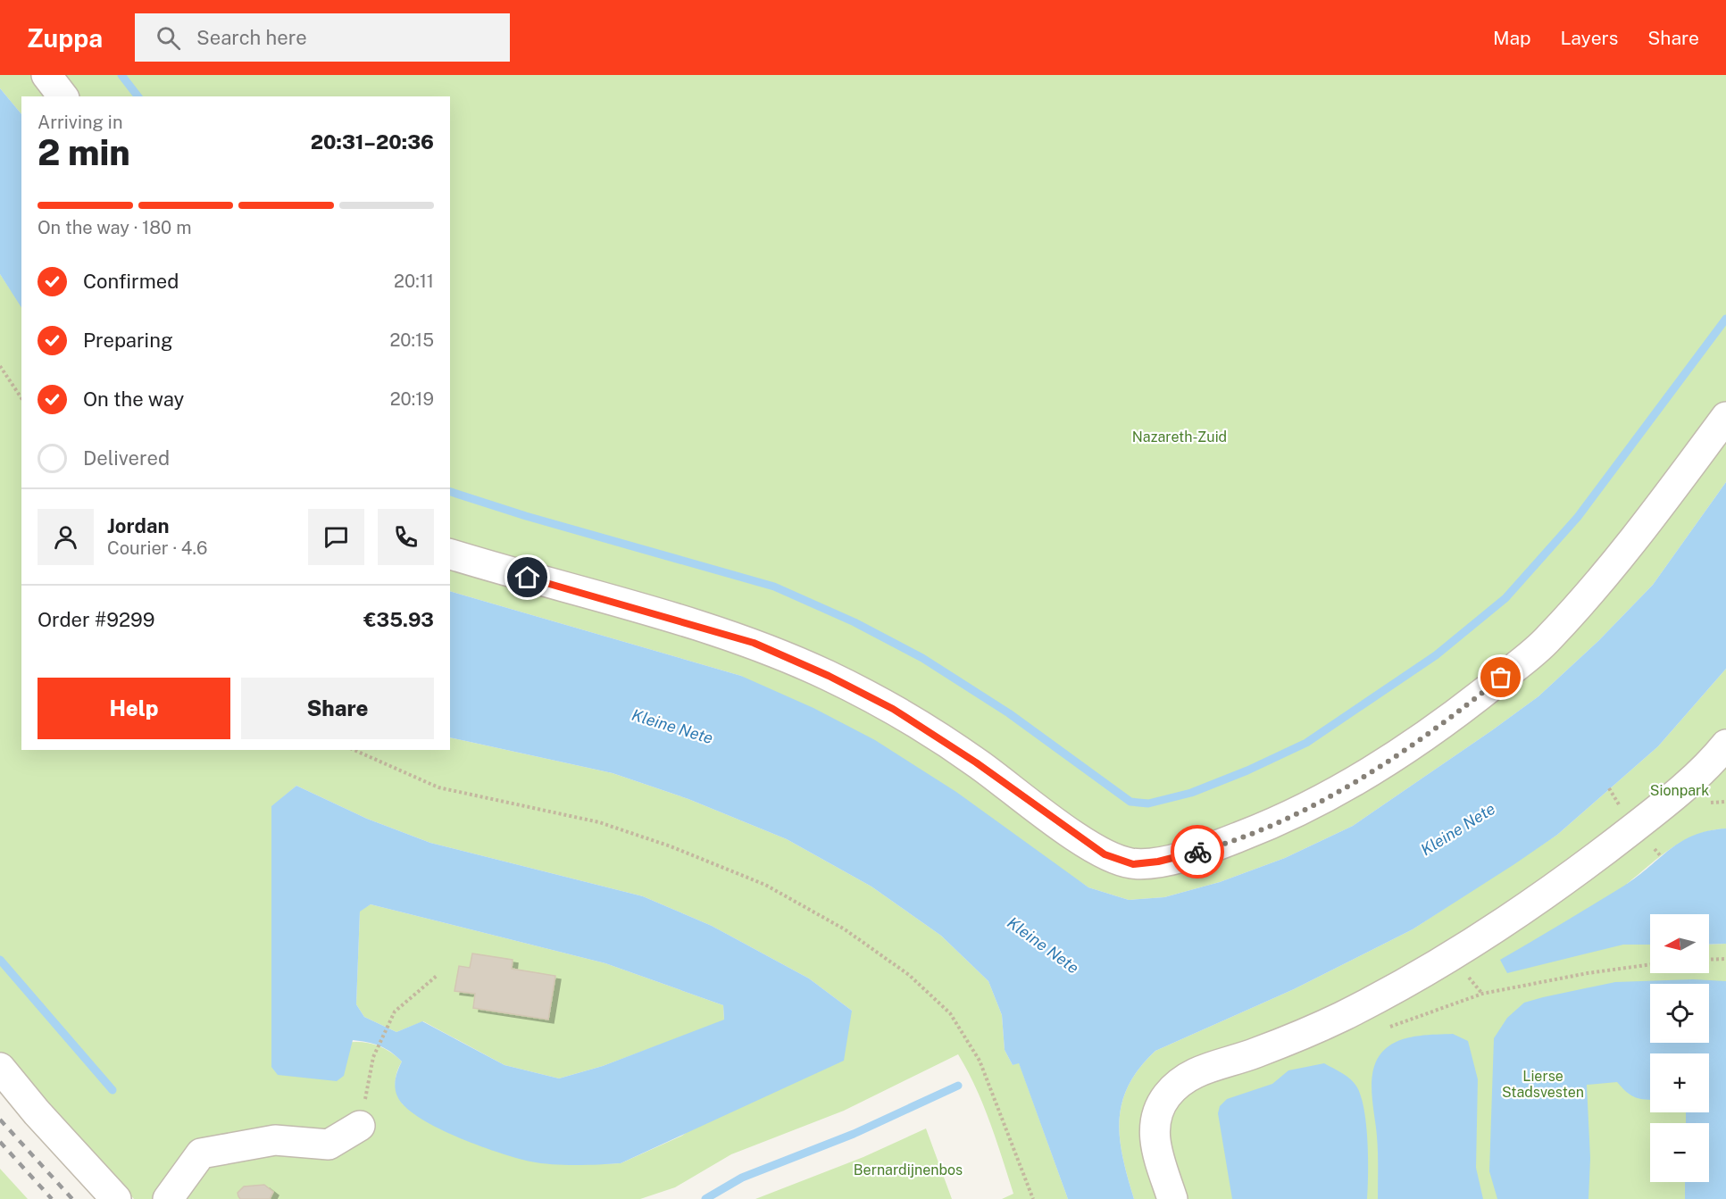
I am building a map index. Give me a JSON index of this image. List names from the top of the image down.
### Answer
{
  "water": ["Kleine Nete"],
  "parks": [
    "Nazareth-Zuid",
    "Sionpark",
    "Lierse Stadsvesten",
    "Bernardijnenbos"
  ],
  "north": "left",
  "page": {
    "header": "Zuppa",
    "search": "Search here",
    "nav": ["Map", "Layers", "Share"],
    "heading": ["2 min", "Arriving in", "20:31–20:36"],
    "panel": [
      "Jordan",
      "Courier · 4.6",
      "Order #9299",
      "€35.93"
    ],
    "bar": "On the way · 180 m",
    "list": [
      ["Confirmed", "20:11"],
      ["Preparing", "20:15"],
      ["On the way", "20:19"],
      "Delivered"
    ],
    "buttons": ["Help", "Share"],
    "map_buttons": ["+", "−"]
  }
}
